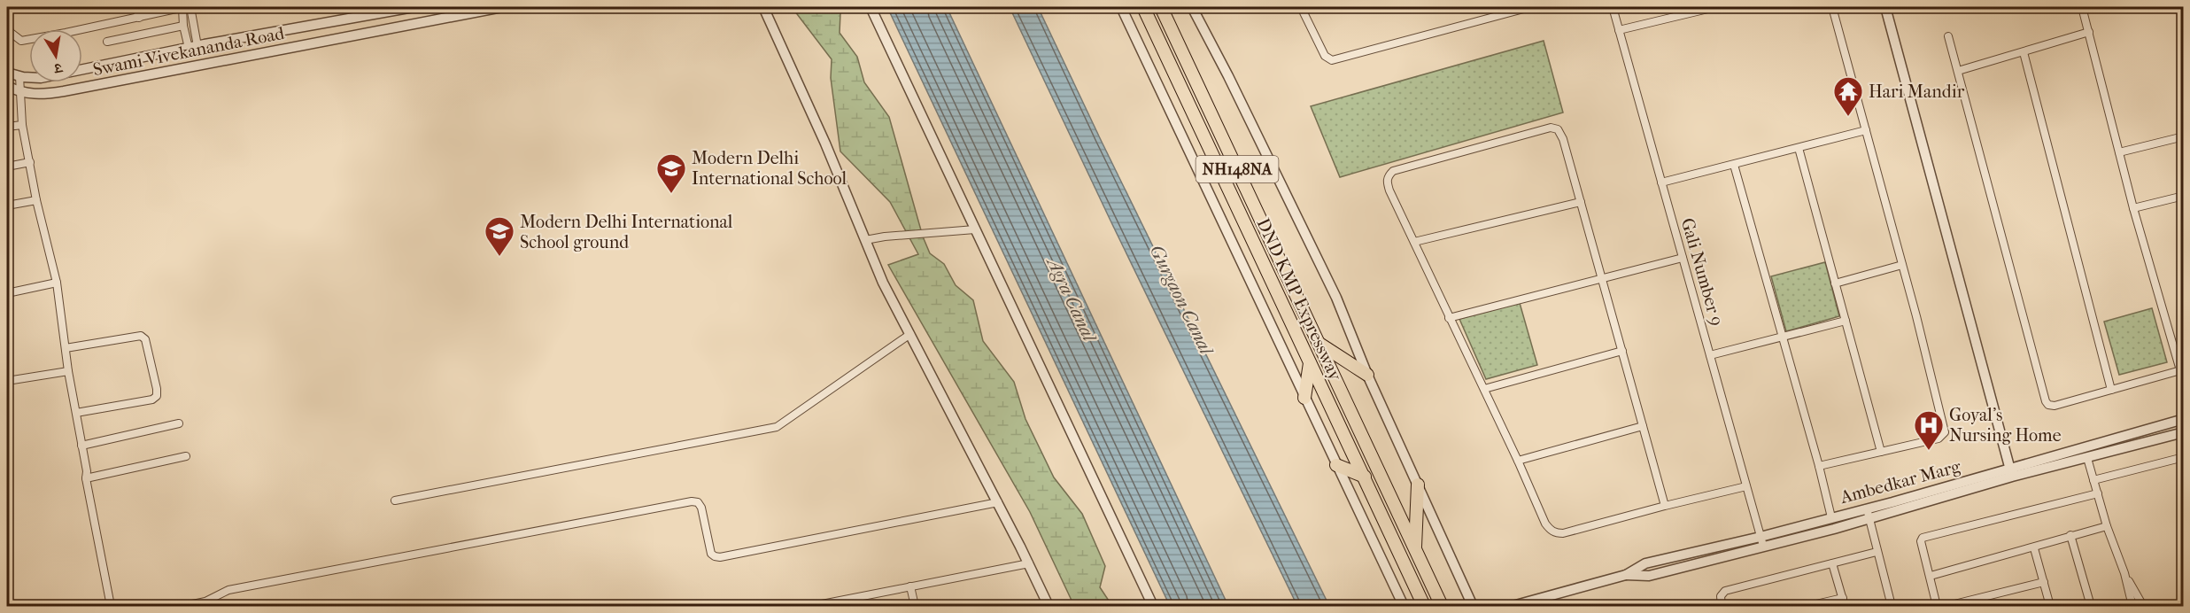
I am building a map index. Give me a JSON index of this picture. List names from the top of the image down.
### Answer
{
  "streets": {
    "highway": ["NH148NA", "DND KMP Expressway"],
    "street": ["Swami Vivekananda Road", "Gali Number 9", "Ambedkar Marg"]
  },
  "crossings": [
    ["Gali Number 9", "Ambedkar Marg"]
  ],
  "water": ["Agra Canal", "Gurgaon Canal"],
  "places": {
    "temple": ["Hari Mandir"],
    "school or university": ["Modern Delhi International School", "Modern Delhi International School ground"],
    "hospital": ["Goyal's Nursing Home"]
  },
  "north": "bottom"
}
